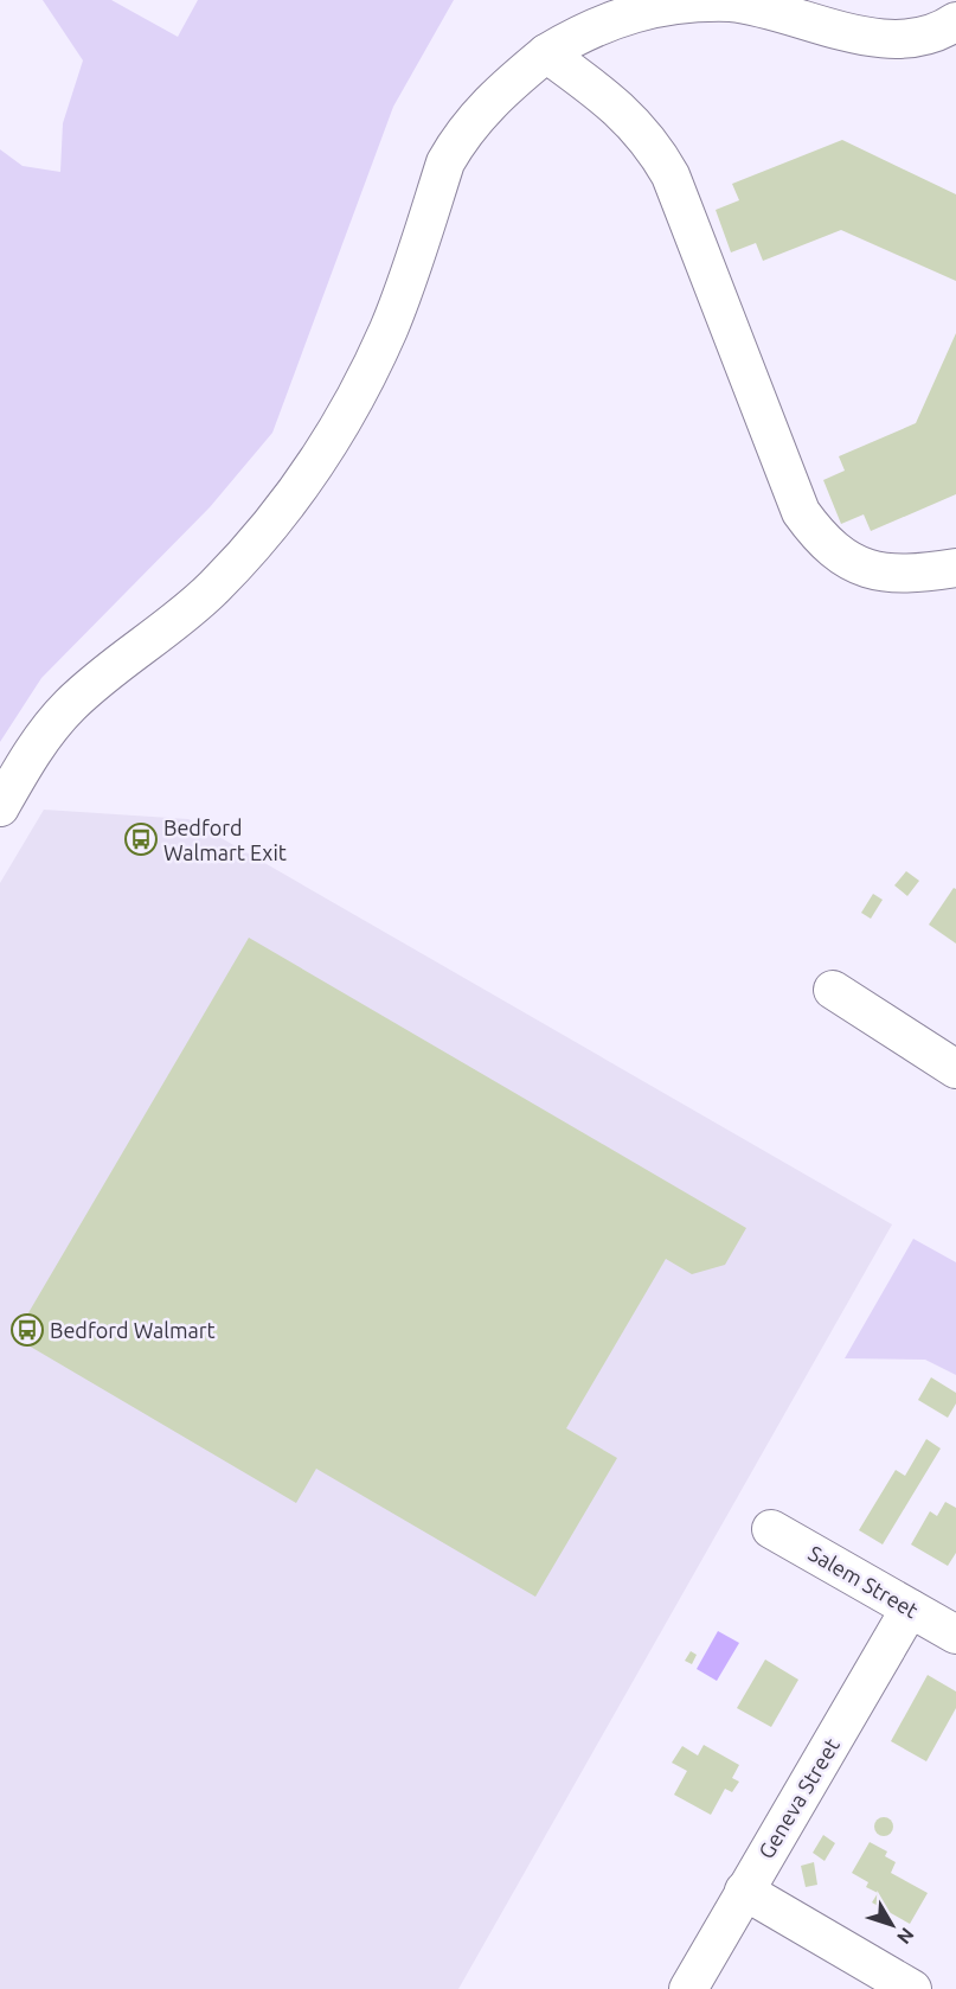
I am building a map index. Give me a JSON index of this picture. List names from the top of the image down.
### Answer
{
  "streets": {
    "street": ["Salem Street", "Geneva Street"]
  },
  "crossings": [
    ["Salem Street", "Geneva Street"]
  ],
  "places": {
    "bus stop": ["Bedford Walmart Exit", "Bedford Walmart"]
  },
  "north": "bottom right"
}
